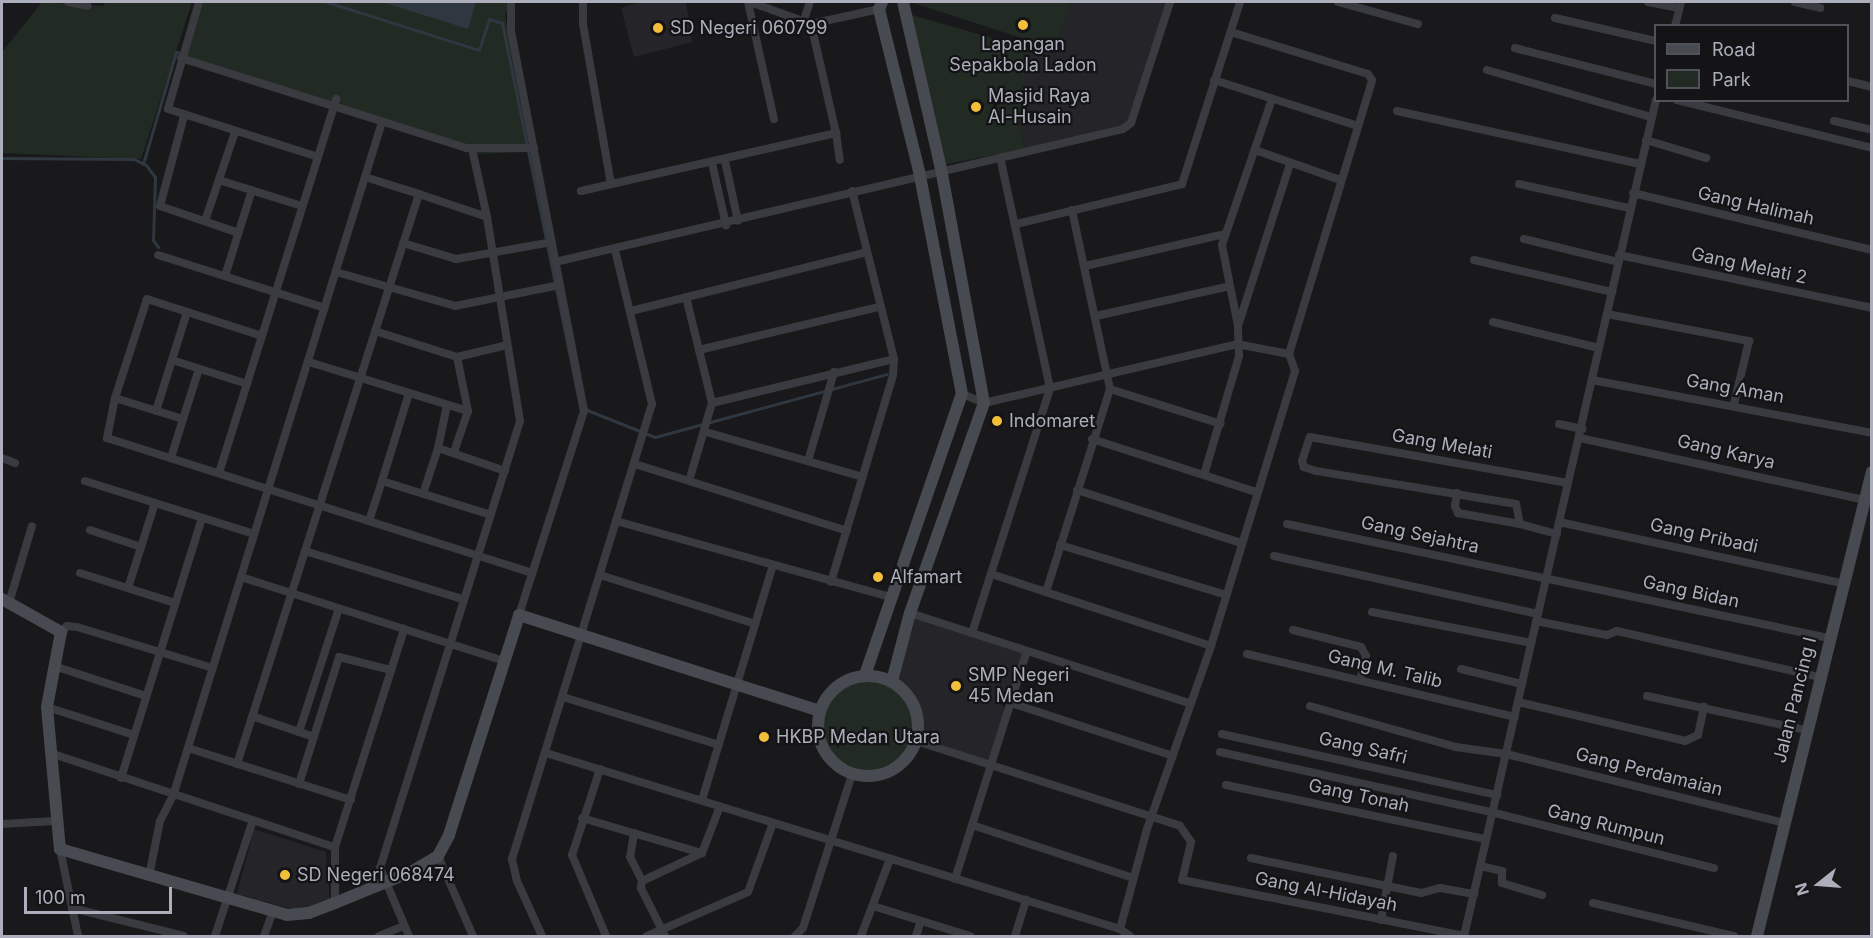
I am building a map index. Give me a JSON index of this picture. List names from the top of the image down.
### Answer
{
  "streets": {
    "street": [
      "Gang Halimah",
      "Gang Melati 2",
      "Gang Aman",
      "Gang Melati",
      "Gang Karya",
      "Gang Sejahtra",
      "Gang Pribadi",
      "Gang Bidan",
      "Gang M. Talib",
      "Jalan Pancing I",
      "Gang Safri",
      "Gang Perdamaian",
      "Gang Tonah",
      "Gang Rumpun",
      "Gang Al-Hidayah"
    ]
  },
  "crossings": [
    ["Gang Karya", "Jalan Pancing I"],
    ["Gang Sejahtra", "Gang Bidan"],
    ["Gang Pribadi", "Jalan Pancing I"],
    ["Gang Bidan", "Jalan Pancing I"],
    ["Jalan Pancing I", "Gang Perdamaian"]
  ],
  "places": [
    "Lapangan Sepakbola Ladon",
    "SD Negeri 060799",
    "Masjid Raya Al-Husain",
    "Indomaret",
    "Alfamart",
    "SMP Negeri 45 Medan",
    "HKBP Medan Utara",
    "SD Negeri 068474"
  ],
  "legend": ["Road", "Park"],
  "scale_bar": "100 m",
  "north": "left"
}
